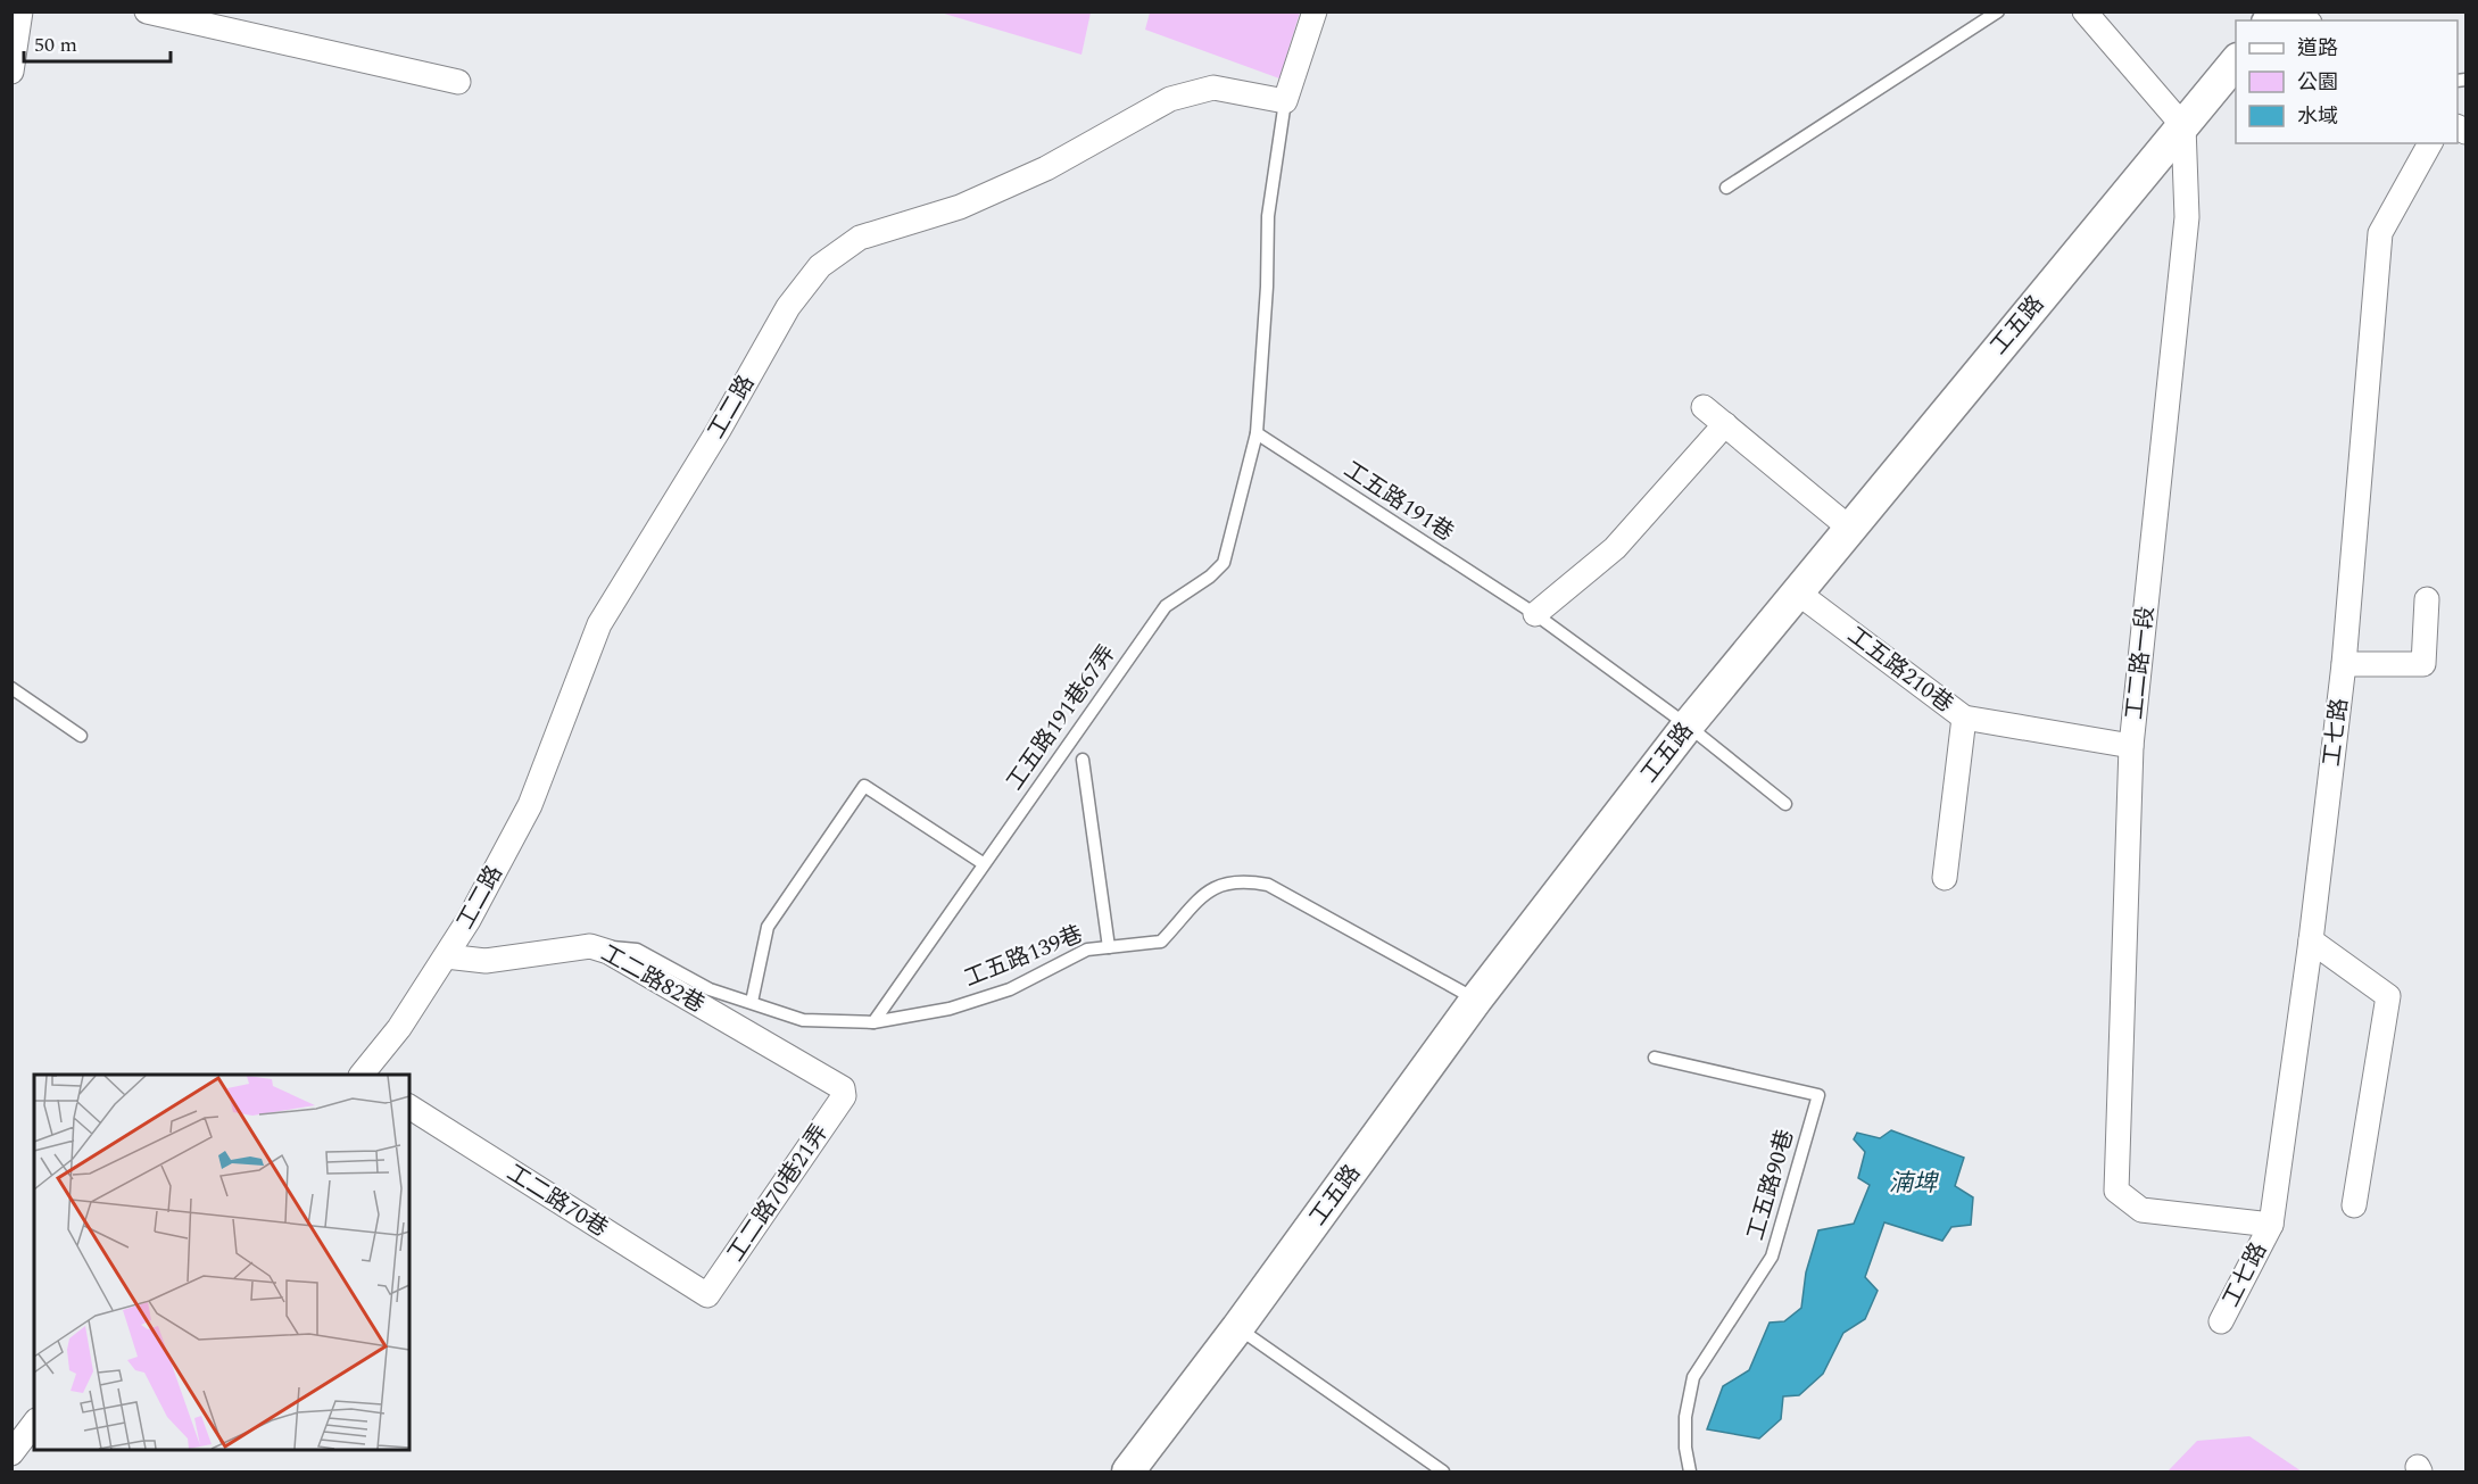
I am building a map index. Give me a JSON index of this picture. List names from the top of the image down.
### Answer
{
  "streets": {
    "street": [
      "工五路",
      "工二路",
      "工二路一段",
      "工五路210巷",
      "工七路",
      "工二路82巷",
      "工二路70巷21弄",
      "工二路70巷"
    ],
    "lane": [
      "工五路191巷",
      "工五路191巷67弄",
      "工五路139巷",
      "工五路90巷"
    ]
  },
  "crossings": [
    ["工五路", "工五路191巷"],
    ["工五路", "工二路一段"],
    ["工五路", "工五路210巷"],
    ["工五路", "工五路139巷"],
    ["工二路", "工二路82巷"],
    ["工五路191巷", "工五路191巷67弄"],
    ["工二路一段", "工五路210巷"],
    ["工二路一段", "工七路"],
    ["工五路191巷67弄", "工五路139巷"],
    ["工五路139巷", "工二路82巷"],
    ["工二路82巷", "工二路70巷21弄"],
    ["工二路70巷21弄", "工二路70巷"]
  ],
  "water": ["湳埤"],
  "legend": ["道路", "公園", "水域"],
  "scale_bar": "50 m"
}
